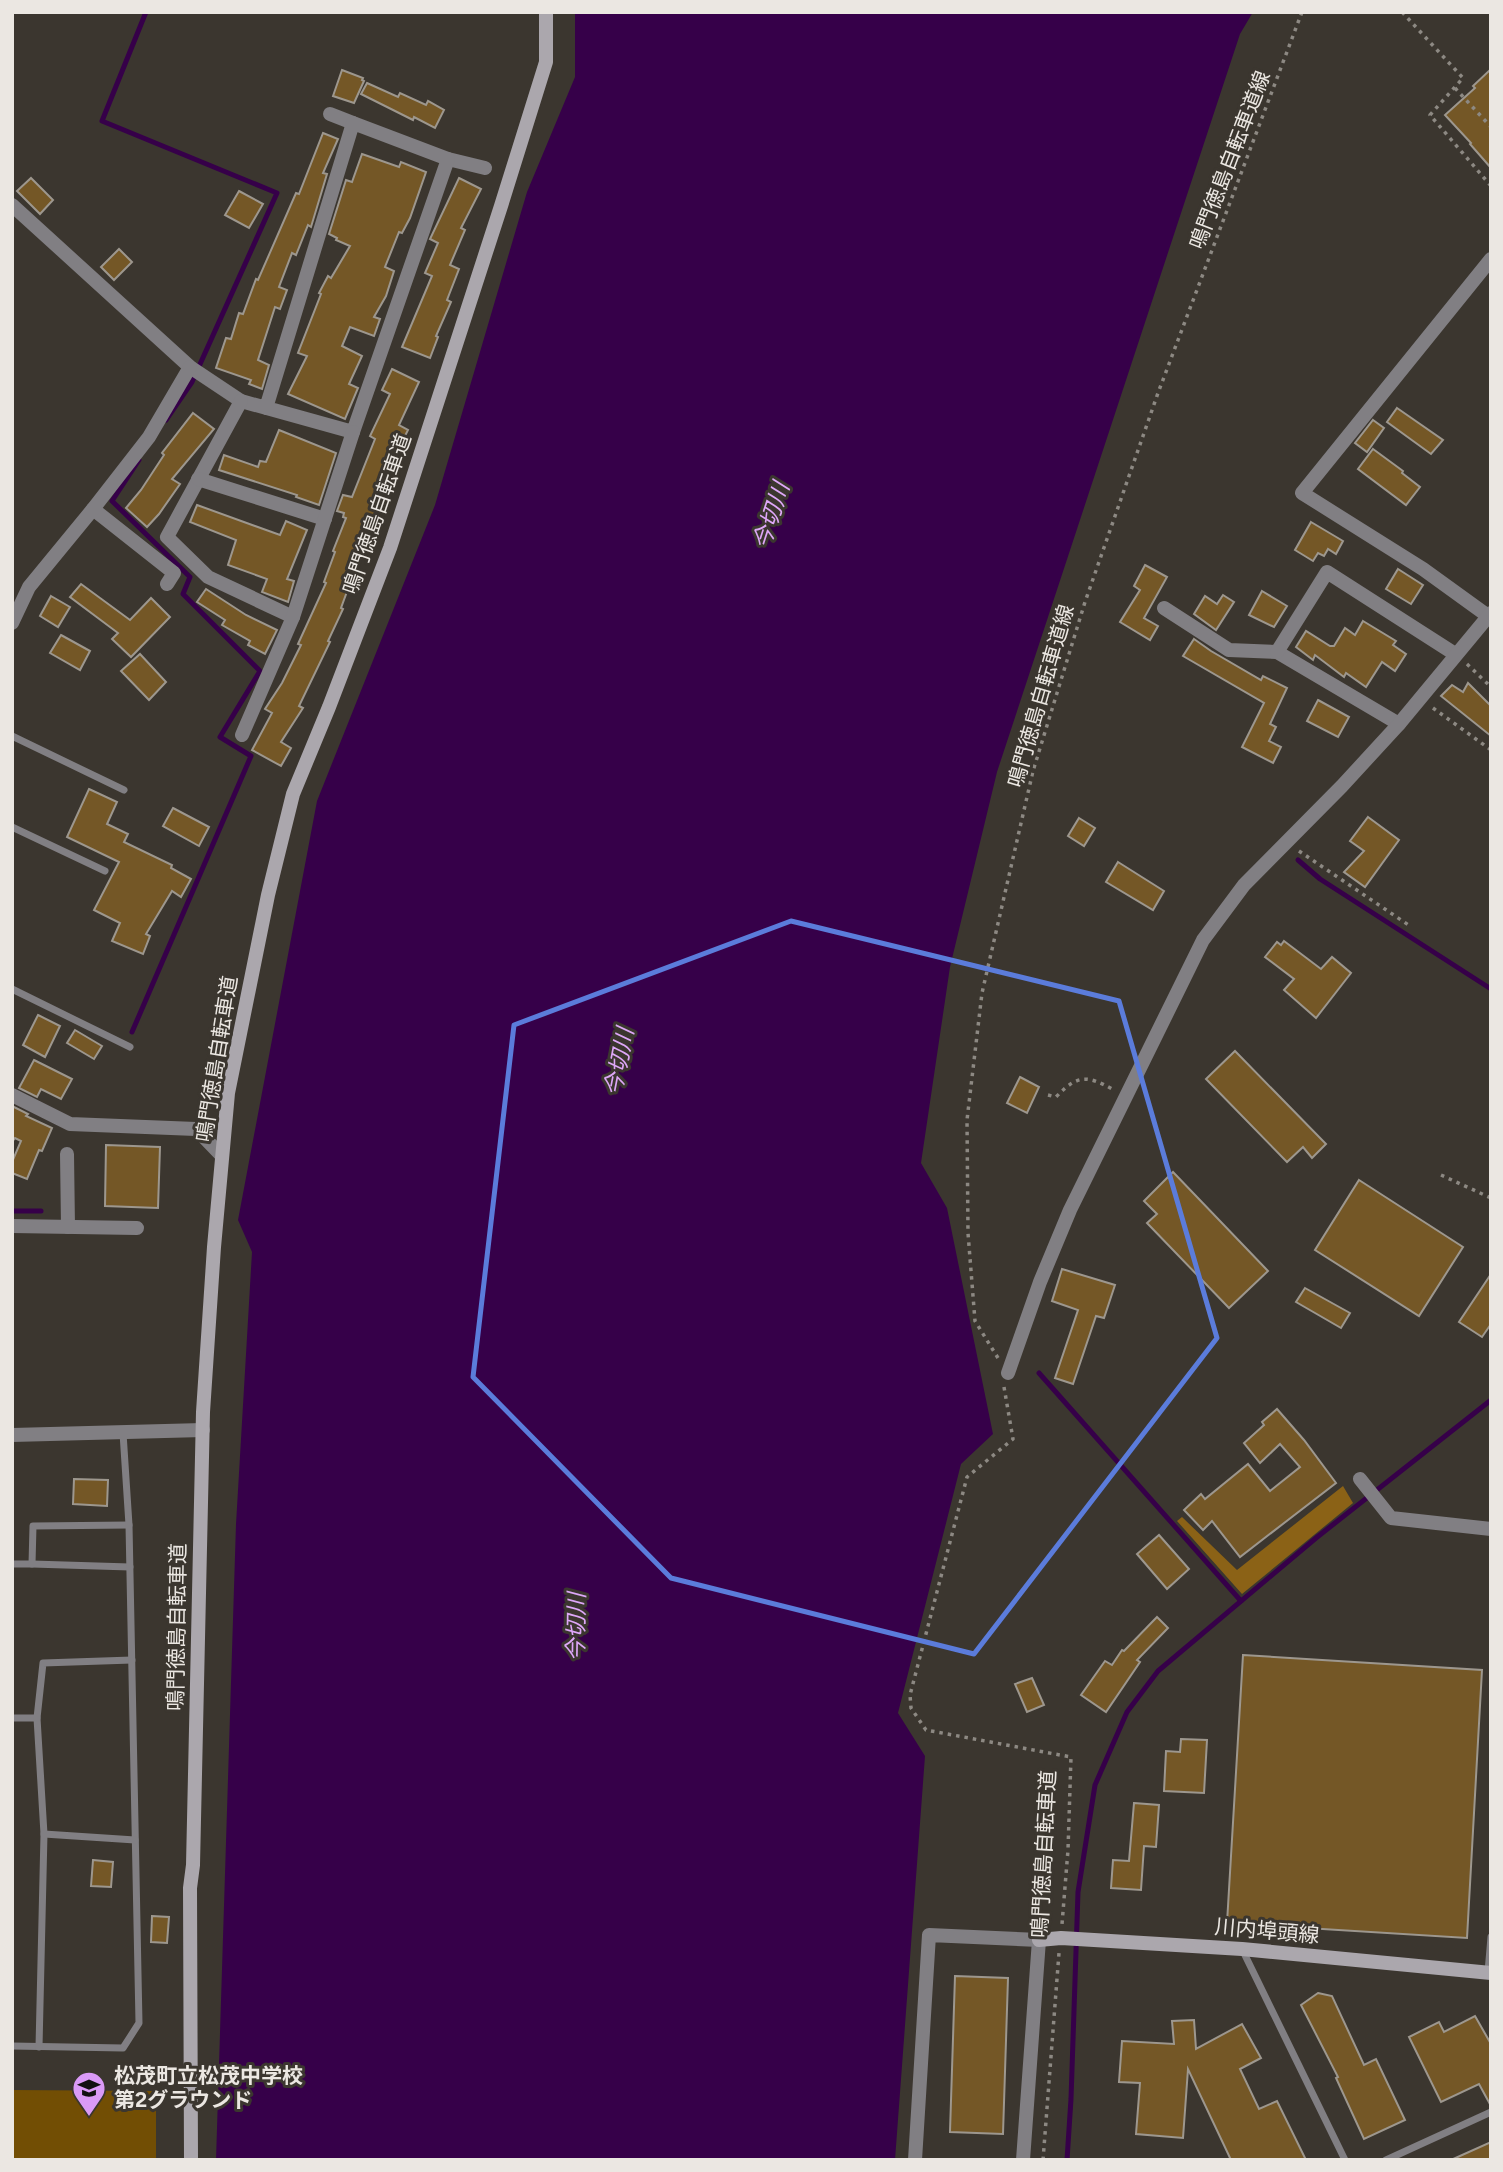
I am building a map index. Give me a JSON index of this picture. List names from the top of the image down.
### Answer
{
  "streets": {
    "main road": ["鳴門徳島自転車道", "川内埠頭線"],
    "path": ["鳴門徳島自転車道線"]
  },
  "crossings": [
    ["鳴門徳島自転車道線", "鳴門徳島自転車道"],
    ["鳴門徳島自転車道", "川内埠頭線"]
  ],
  "water": ["今切川"],
  "places": {
    "school or university": ["松茂町立松茂中学校 第2グラウンド"]
  }
}
